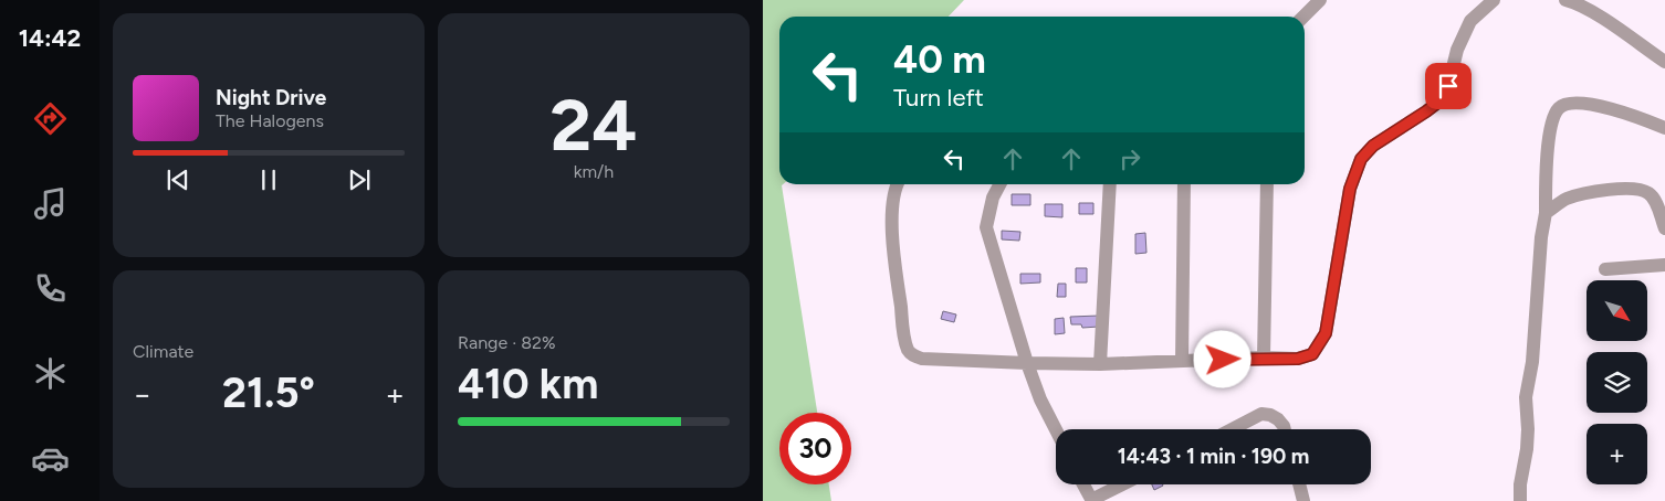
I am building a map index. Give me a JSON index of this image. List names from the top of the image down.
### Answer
{
  "north": "bottom right",
  "page": {
    "tabs": "14:42",
    "tile": [
      ["24", "km/h"],
      "Climate",
      ["Range · 82%", "410 km"]
    ],
    "turn": ["40 m", "Turn left"],
    "song": ["Night Drive", "The Halogens"],
    "map_buttons": "+",
    "heat": ["−", "21.5°", "+"],
    "limit": "30",
    "trip": "14:43 · 1 min · 190 m"
  }
}
